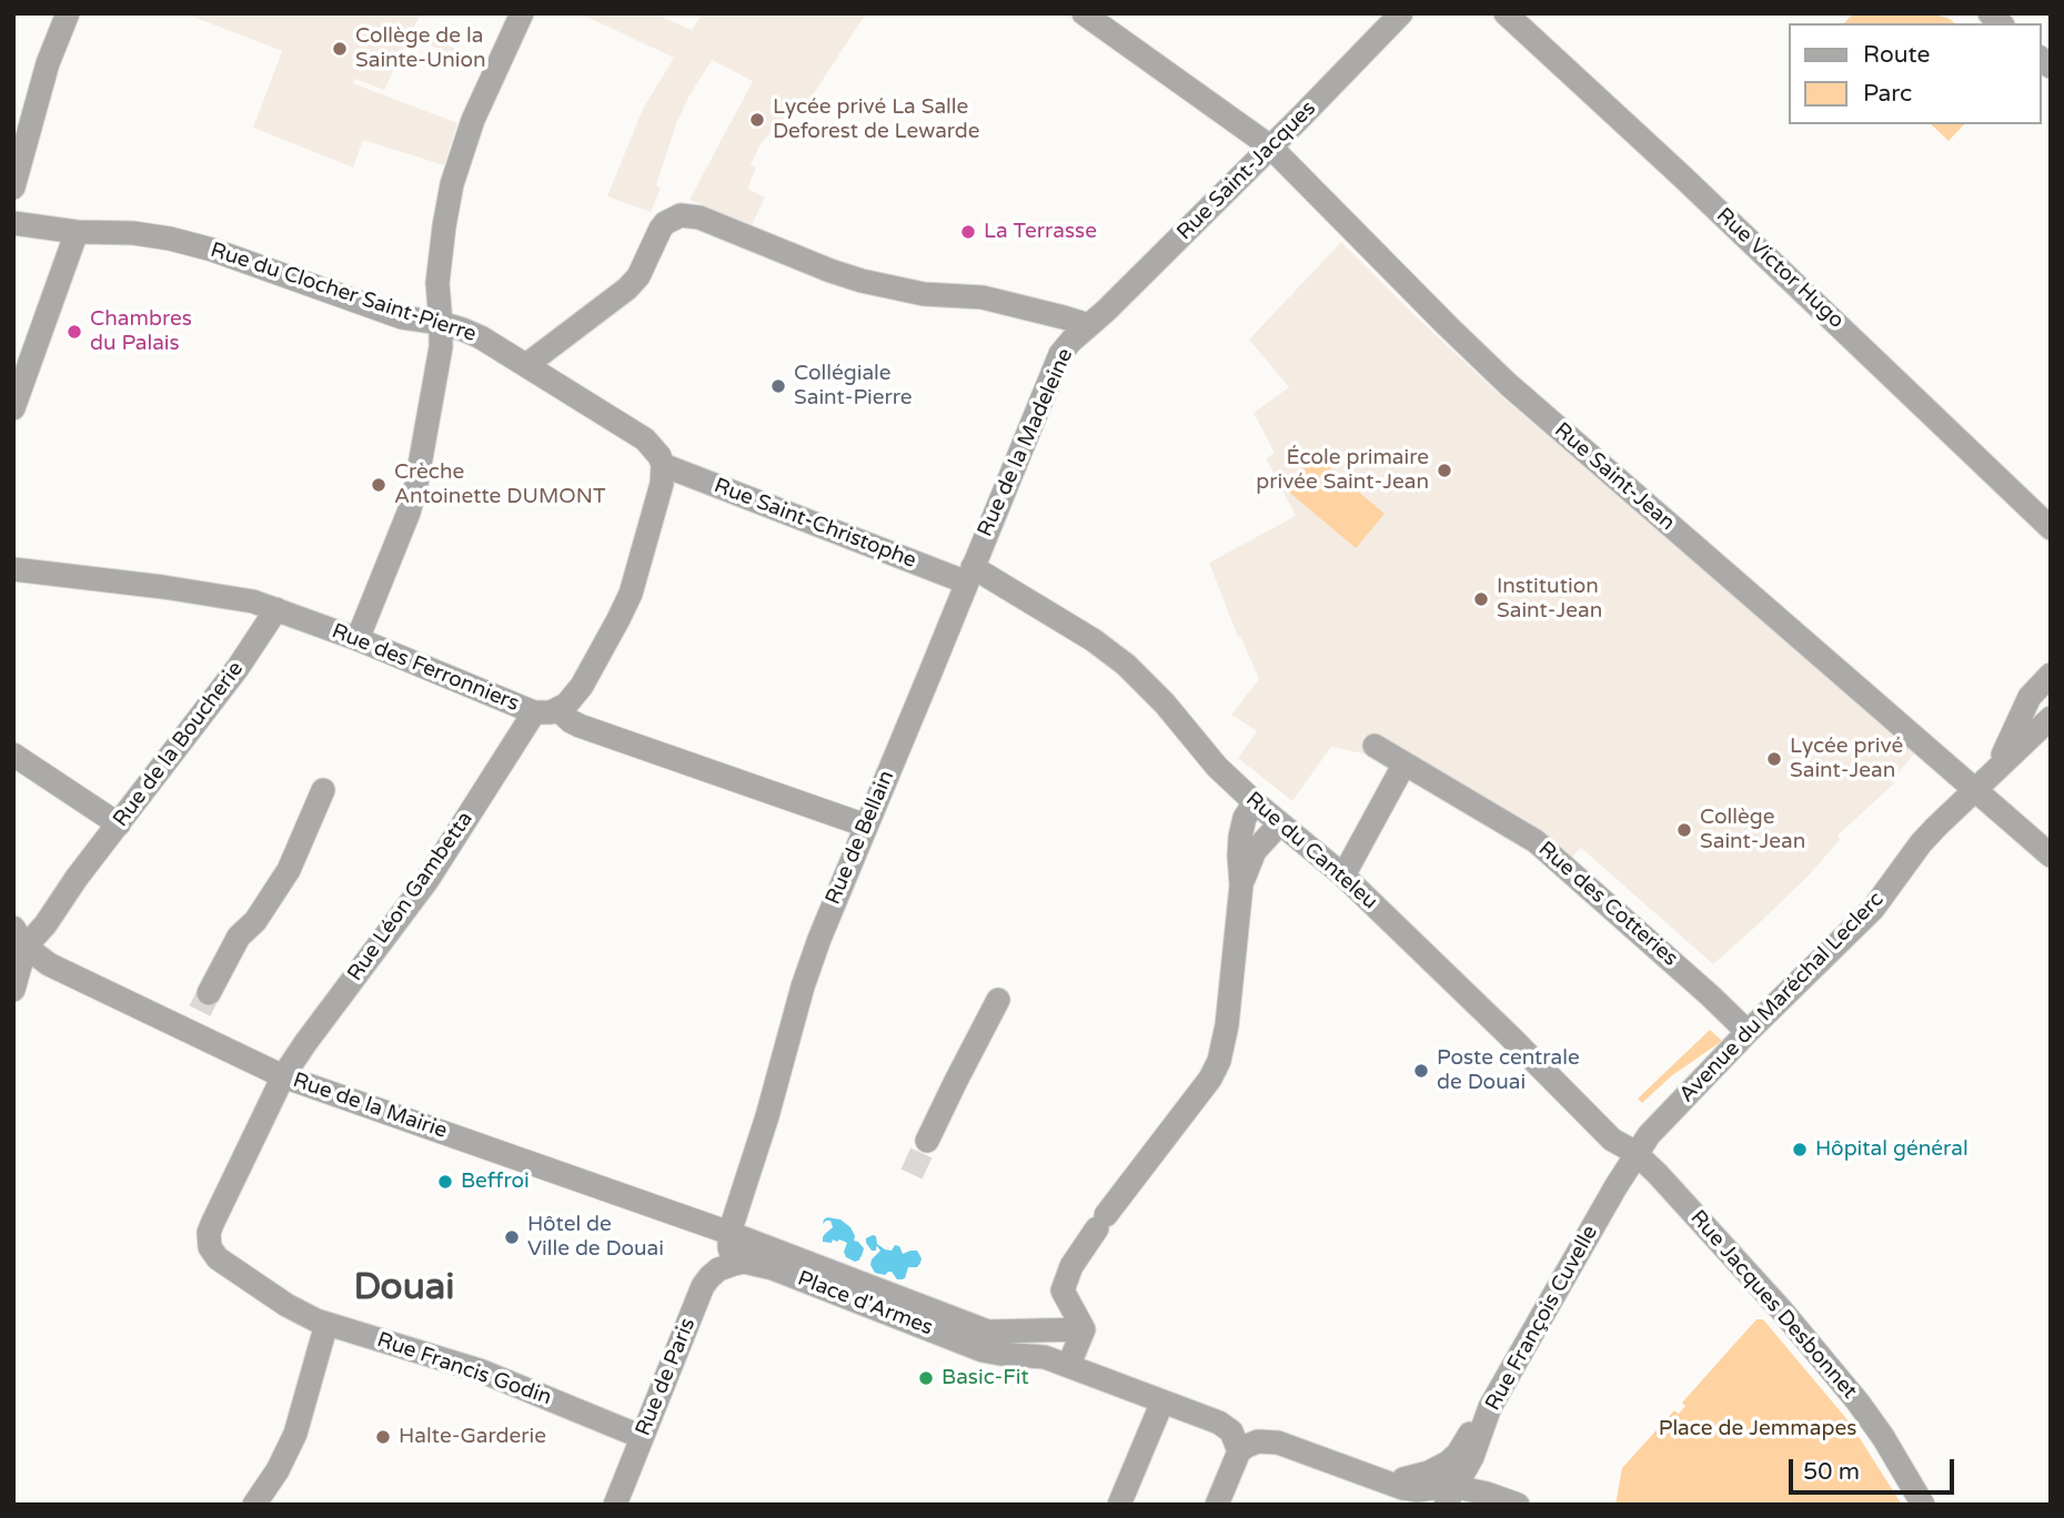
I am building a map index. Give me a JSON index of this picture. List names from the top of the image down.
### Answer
{
  "streets": {
    "street": [
      "Rue Saint-Jacques",
      "Rue Victor Hugo",
      "Rue du Clocher Saint-Pierre",
      "Rue de la Madeleine",
      "Rue Saint-Jean",
      "Rue Saint-Christophe",
      "Rue des Ferronniers",
      "Rue de la Boucherie",
      "Rue de Bellain",
      "Rue du Canteleu",
      "Rue Léon Gambetta",
      "Rue des Cotteries",
      "Avenue du Maréchal Leclerc",
      "Rue de la Mairie",
      "Place d'Armes",
      "Rue Jacques Desbonnet",
      "Rue François Cuvelle",
      "Rue Francis Godin",
      "Rue de Paris"
    ]
  },
  "crossings": [
    ["Rue Saint-Jacques", "Rue de la Madeleine"],
    ["Rue Saint-Jacques", "Rue Saint-Jean"],
    ["Rue du Clocher Saint-Pierre", "Rue Saint-Christophe"],
    ["Rue de la Madeleine", "Rue Saint-Christophe"],
    ["Rue de la Madeleine", "Rue de Bellain"],
    ["Rue de la Madeleine", "Rue du Canteleu"],
    ["Rue Saint-Jean", "Avenue du Maréchal Leclerc"],
    ["Rue Saint-Christophe", "Rue de Bellain"],
    ["Rue Saint-Christophe", "Rue du Canteleu"],
    ["Rue des Ferronniers", "Rue de la Boucherie"],
    ["Rue des Ferronniers", "Rue Léon Gambetta"],
    ["Rue de la Boucherie", "Rue de la Mairie"],
    ["Rue de Bellain", "Rue du Canteleu"],
    ["Rue de Bellain", "Rue de la Mairie"],
    ["Rue du Canteleu", "Avenue du Maréchal Leclerc"],
    ["Rue du Canteleu", "Rue Jacques Desbonnet"],
    ["Rue du Canteleu", "Rue François Cuvelle"],
    ["Rue Léon Gambetta", "Rue de la Mairie"],
    ["Rue Léon Gambetta", "Rue Francis Godin"],
    ["Rue des Cotteries", "Avenue du Maréchal Leclerc"],
    ["Avenue du Maréchal Leclerc", "Rue Jacques Desbonnet"],
    ["Avenue du Maréchal Leclerc", "Rue François Cuvelle"],
    ["Place d'Armes", "Rue de Paris"],
    ["Rue Jacques Desbonnet", "Rue François Cuvelle"],
    ["Rue Francis Godin", "Rue de Paris"]
  ],
  "districts": ["Douai"],
  "parks": ["Place de Jemmapes"],
  "places": [
    "Collège de la Sainte-Union",
    "Lycée privé La Salle Deforest de Lewarde",
    "La Terrasse",
    "Chambres du Palais",
    "Collégiale Saint-Pierre",
    "École primaire privée Saint-Jean",
    "Crèche Antoinette DUMONT",
    "Institution Saint-Jean",
    "Lycée privé Saint-Jean",
    "Collège Saint-Jean",
    "Poste centrale de Douai",
    "Hôpital général",
    "Beffroi",
    "Hôtel de Ville de Douai",
    "Basic-Fit",
    "Halte-Garderie"
  ],
  "legend": ["Route", "Parc"],
  "scale_bar": "50 m"
}
